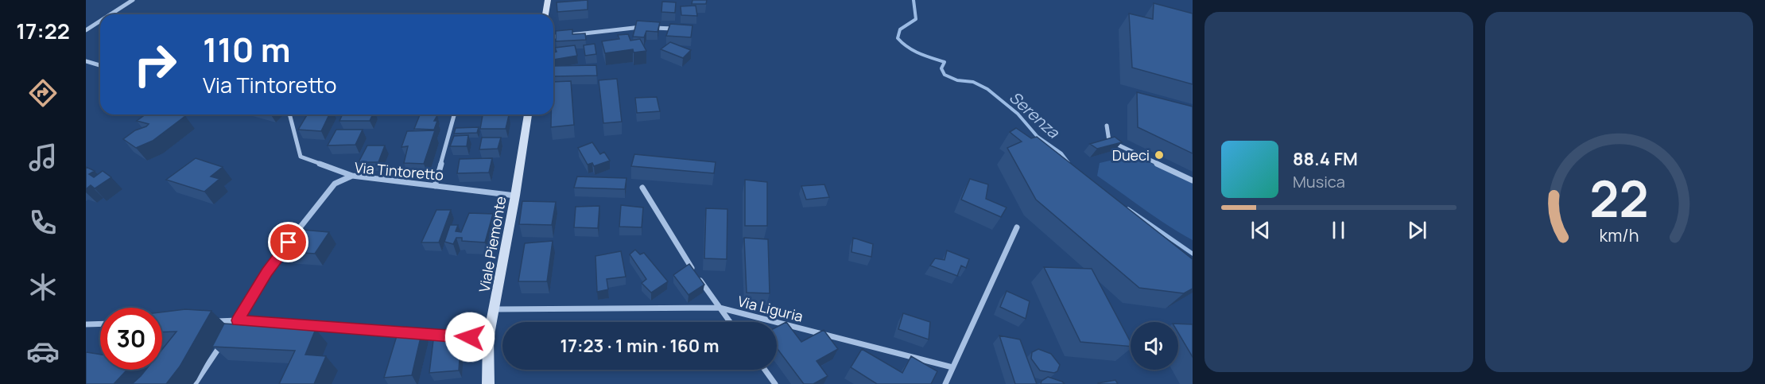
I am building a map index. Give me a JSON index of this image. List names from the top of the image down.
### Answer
{
  "streets": {
    "street": ["Via Tintoretto", "Viale Piemonte", "Via Liguria"]
  },
  "crossings": [
    ["Via Tintoretto", "Viale Piemonte"]
  ],
  "water": ["Serenza"],
  "places": ["Dueci"],
  "page": {
    "tabs": "17:22",
    "turn": ["110 m", "Via Tintoretto"],
    "song": ["88.4 FM", "Musica"],
    "limit": "30",
    "trip": "17:23 · 1 min · 160 m",
    "gauge": ["22", "km/h"]
  }
}
